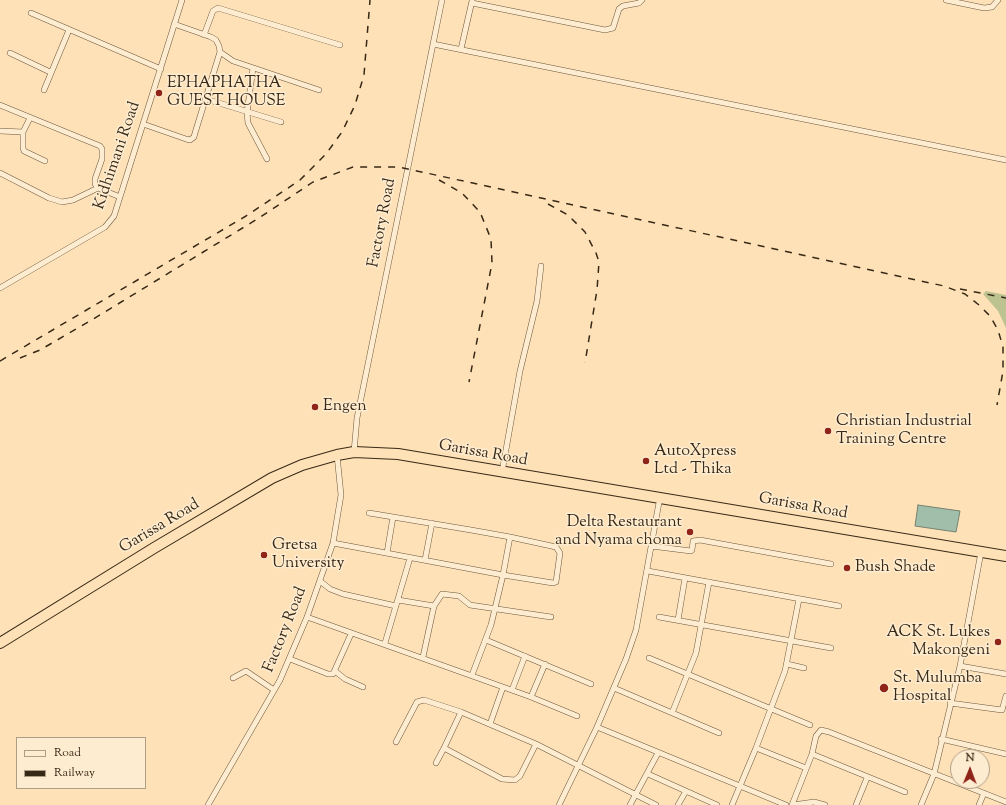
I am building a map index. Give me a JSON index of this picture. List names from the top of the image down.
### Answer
{
  "streets": {
    "highway": ["Garissa Road"],
    "street": ["Kidhimani Road", "Factory Road"]
  },
  "crossings": [
    ["Factory Road", "Garissa Road"]
  ],
  "places": [
    "EPHAPHATHA GUEST HOUSE",
    "Engen",
    "Christian Industrial Training Centre",
    "AutoXpress Ltd - Thika",
    "Delta Restaurant and Nyama choma",
    "Gretsa University",
    "Bush Shade",
    "ACK St. Lukes Makongeni",
    "St. Mulumba Hospital"
  ],
  "legend": ["Road", "Railway"],
  "north": "top"
}
